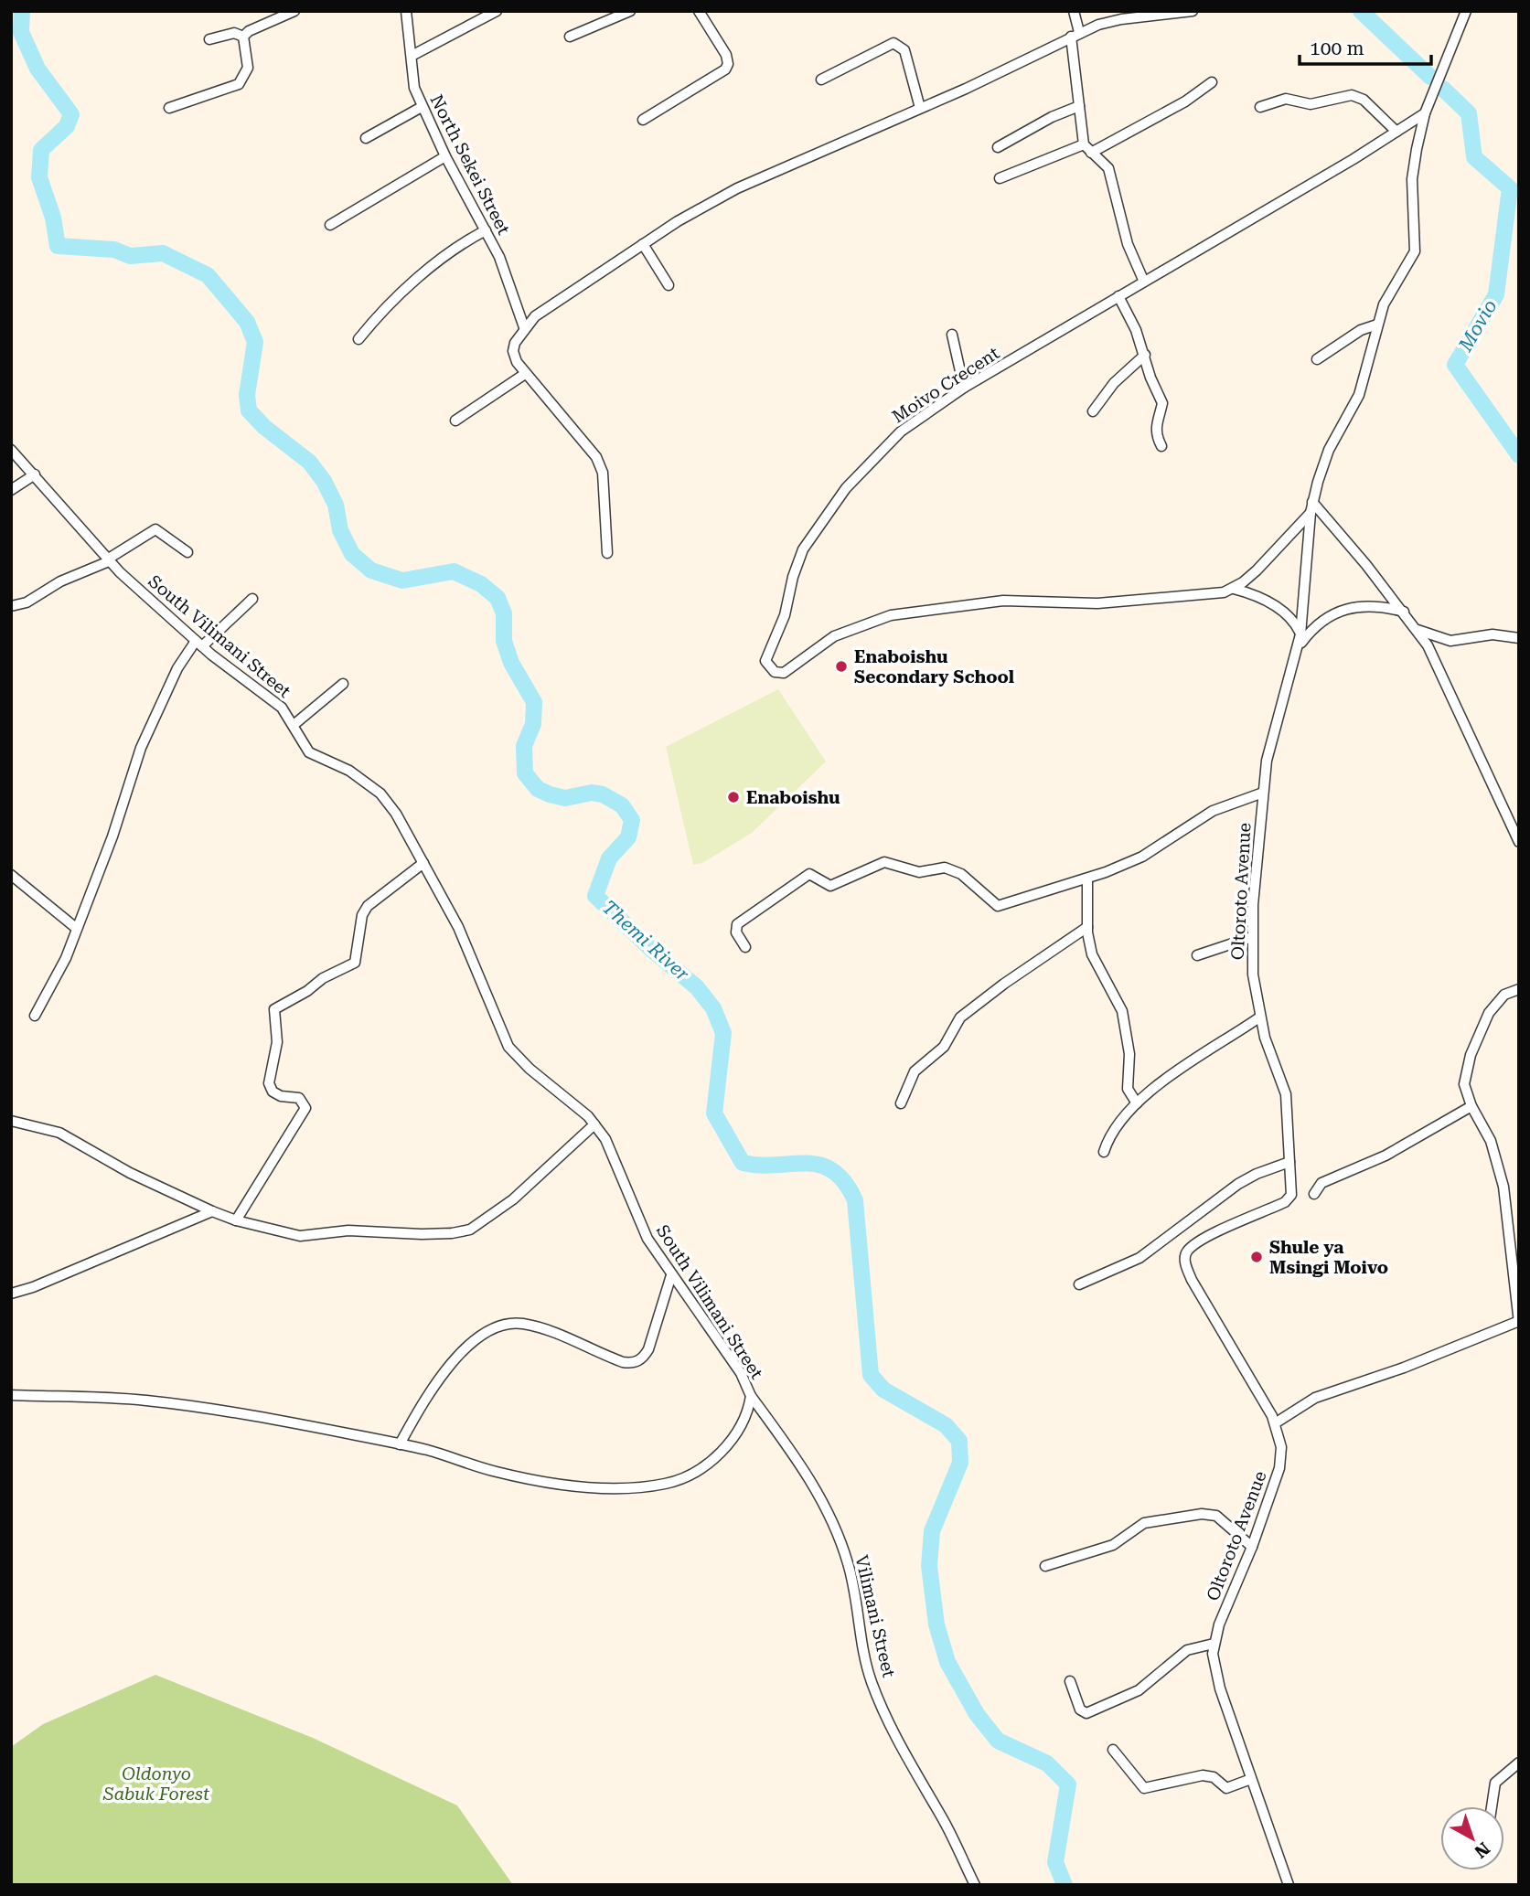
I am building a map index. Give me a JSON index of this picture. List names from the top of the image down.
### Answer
{
  "streets": {
    "street": [
      "North Sekei Street",
      "Moivo Crecent",
      "South Vilimani Street",
      "Oltoroto Avenue",
      "Vilimani Street"
    ]
  },
  "crossings": [
    ["Moivo Crecent", "Oltoroto Avenue"],
    ["South Vilimani Street", "Vilimani Street"]
  ],
  "water": ["Movio", "Themi River"],
  "parks": ["Oldonyo Sabuk Forest"],
  "places": ["Enaboishu Secondary School", "Enaboishu", "Shule ya Msingi Moivo"],
  "scale_bar": "100 m",
  "north": "bottom right"
}
